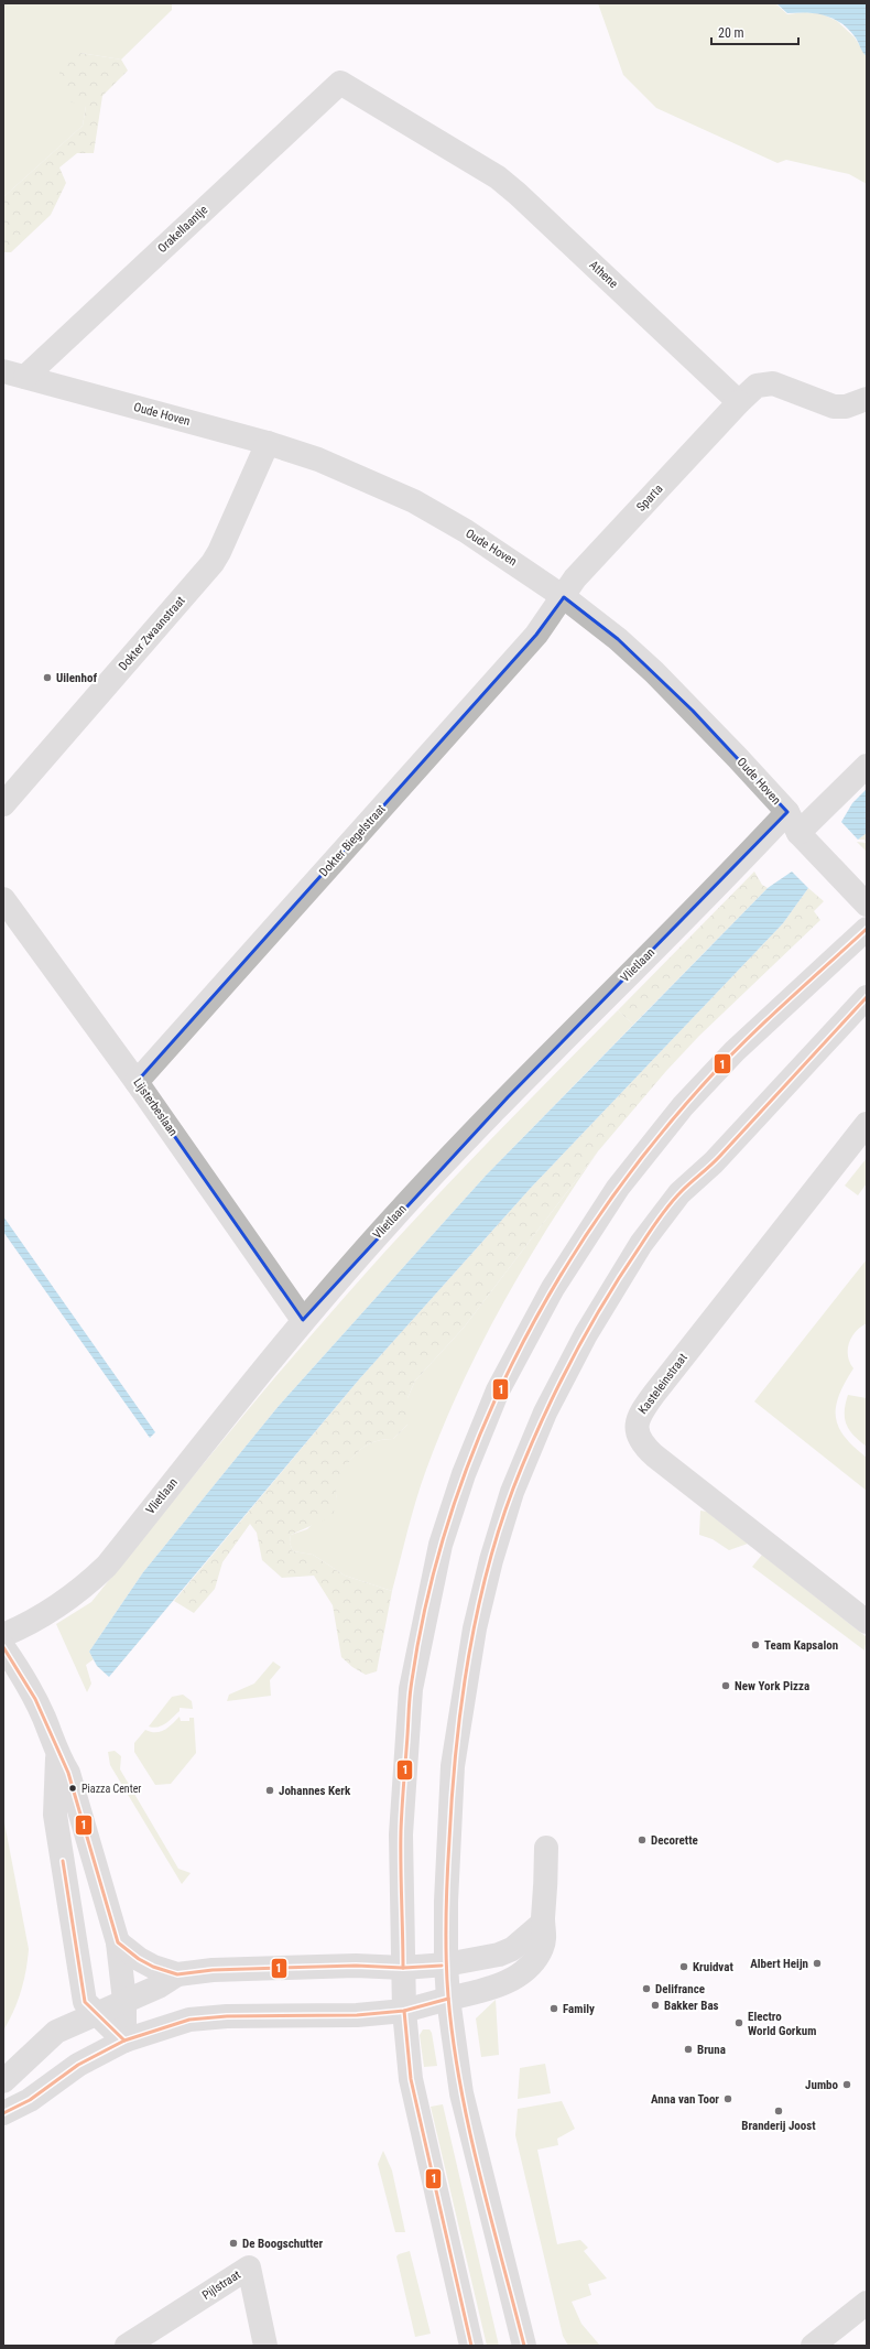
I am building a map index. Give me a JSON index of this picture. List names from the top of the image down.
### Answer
{
  "streets": {
    "street": [
      "Orakellaantje",
      "Athene",
      "Oude Hoven",
      "Sparta",
      "Dokter Zwaanstraat",
      "Dokter Biegelstraat",
      "Vlietlaan",
      "Lijsterbeslaan",
      "Kasteleinstraat",
      "Pijlstraat"
    ]
  },
  "crossings": [
    ["Orakellaantje", "Athene"],
    ["Orakellaantje", "Oude Hoven"],
    ["Athene", "Sparta"],
    ["Oude Hoven", "Sparta"],
    ["Oude Hoven", "Dokter Zwaanstraat"],
    ["Oude Hoven", "Dokter Biegelstraat"],
    ["Oude Hoven", "Vlietlaan"],
    ["Sparta", "Dokter Biegelstraat"],
    ["Dokter Biegelstraat", "Lijsterbeslaan"],
    ["Vlietlaan", "Lijsterbeslaan"]
  ],
  "places": [
    "Uilenhof",
    "Team Kapsalon",
    "New York Pizza",
    "Piazza Center",
    "Johannes Kerk",
    "Decorette",
    "Albert Heijn",
    "Kruidvat",
    "Delifrance",
    "Bakker Bas",
    "Family",
    "Electro World Gorkum",
    "Bruna",
    "Jumbo",
    "Anna van Toor",
    "Branderij Joost",
    "De Boogschutter"
  ],
  "lines": ["transit line 1"],
  "scale_bar": "20 m"
}
